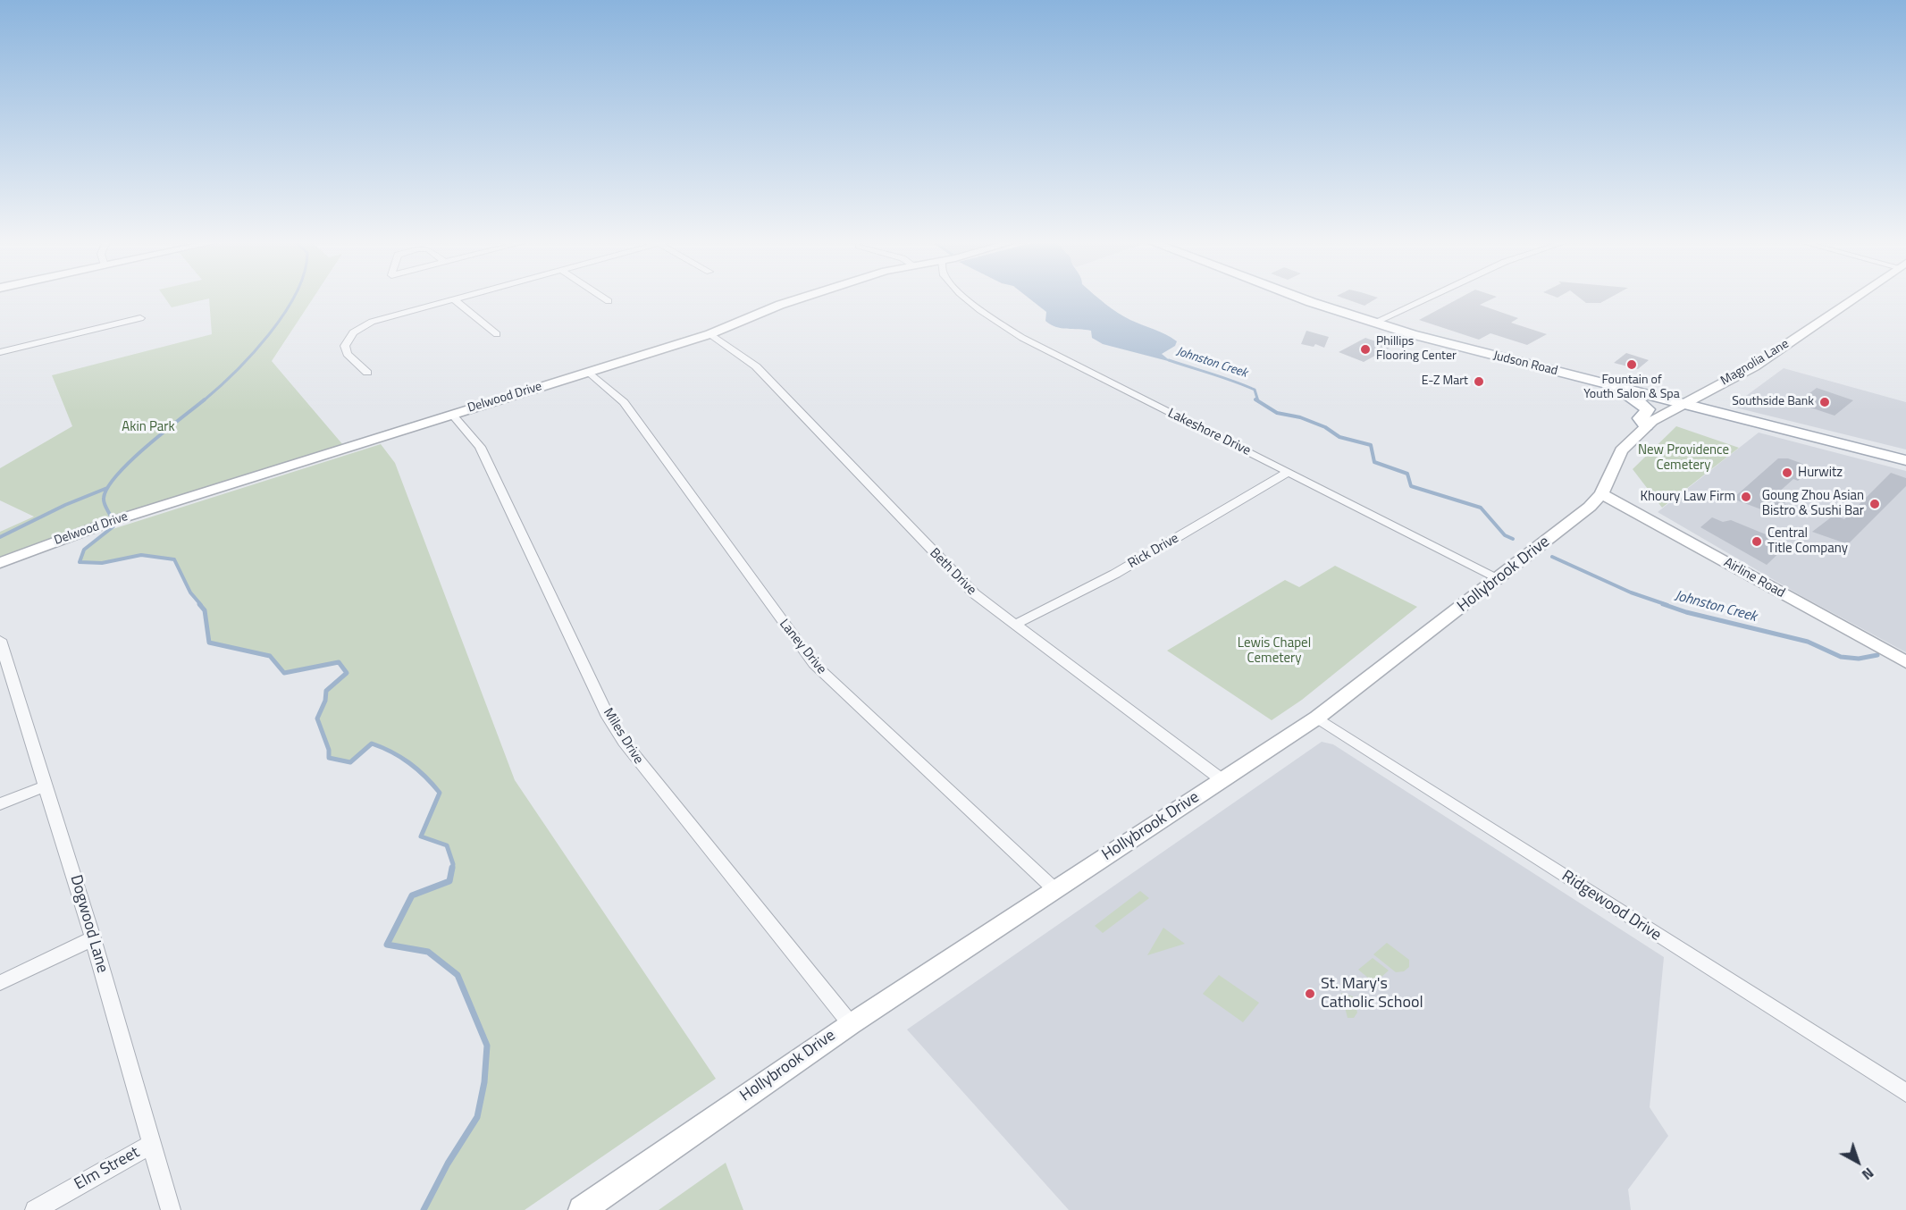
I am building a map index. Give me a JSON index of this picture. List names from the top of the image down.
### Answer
{
  "streets": {
    "main road": [
      "Magnolia Lane",
      "Judson Road",
      "Delwood Drive",
      "Hollybrook Drive",
      "Airline Road"
    ],
    "street": [
      "Lakeshore Drive",
      "Rick Drive",
      "Beth Drive",
      "Laney Drive",
      "Miles Drive",
      "Ridgewood Drive",
      "Dogwood Lane",
      "Elm Street"
    ]
  },
  "crossings": [
    ["Magnolia Lane", "Judson Road"],
    ["Magnolia Lane", "Hollybrook Drive"],
    ["Judson Road", "Hollybrook Drive"],
    ["Delwood Drive", "Beth Drive"],
    ["Delwood Drive", "Laney Drive"],
    ["Delwood Drive", "Miles Drive"],
    ["Lakeshore Drive", "Rick Drive"],
    ["Lakeshore Drive", "Hollybrook Drive"],
    ["Rick Drive", "Beth Drive"],
    ["Beth Drive", "Hollybrook Drive"],
    ["Hollybrook Drive", "Airline Road"],
    ["Hollybrook Drive", "Laney Drive"],
    ["Hollybrook Drive", "Miles Drive"],
    ["Hollybrook Drive", "Ridgewood Drive"],
    ["Dogwood Lane", "Elm Street"]
  ],
  "water": ["Johnston Creek"],
  "parks": ["Akin Park", "New Providence Cemetery", "Lewis Chapel Cemetery"],
  "places": [
    "Phillips Flooring Center",
    "Fountain of Youth Salon & Spa",
    "E-Z Mart",
    "Southside Bank",
    "Hurwitz",
    "Khoury Law Firm",
    "Goung Zhou Asian Bistro & Sushi Bar",
    "Central Title Company",
    "St. Mary's Catholic School"
  ],
  "north": "bottom right"
}
